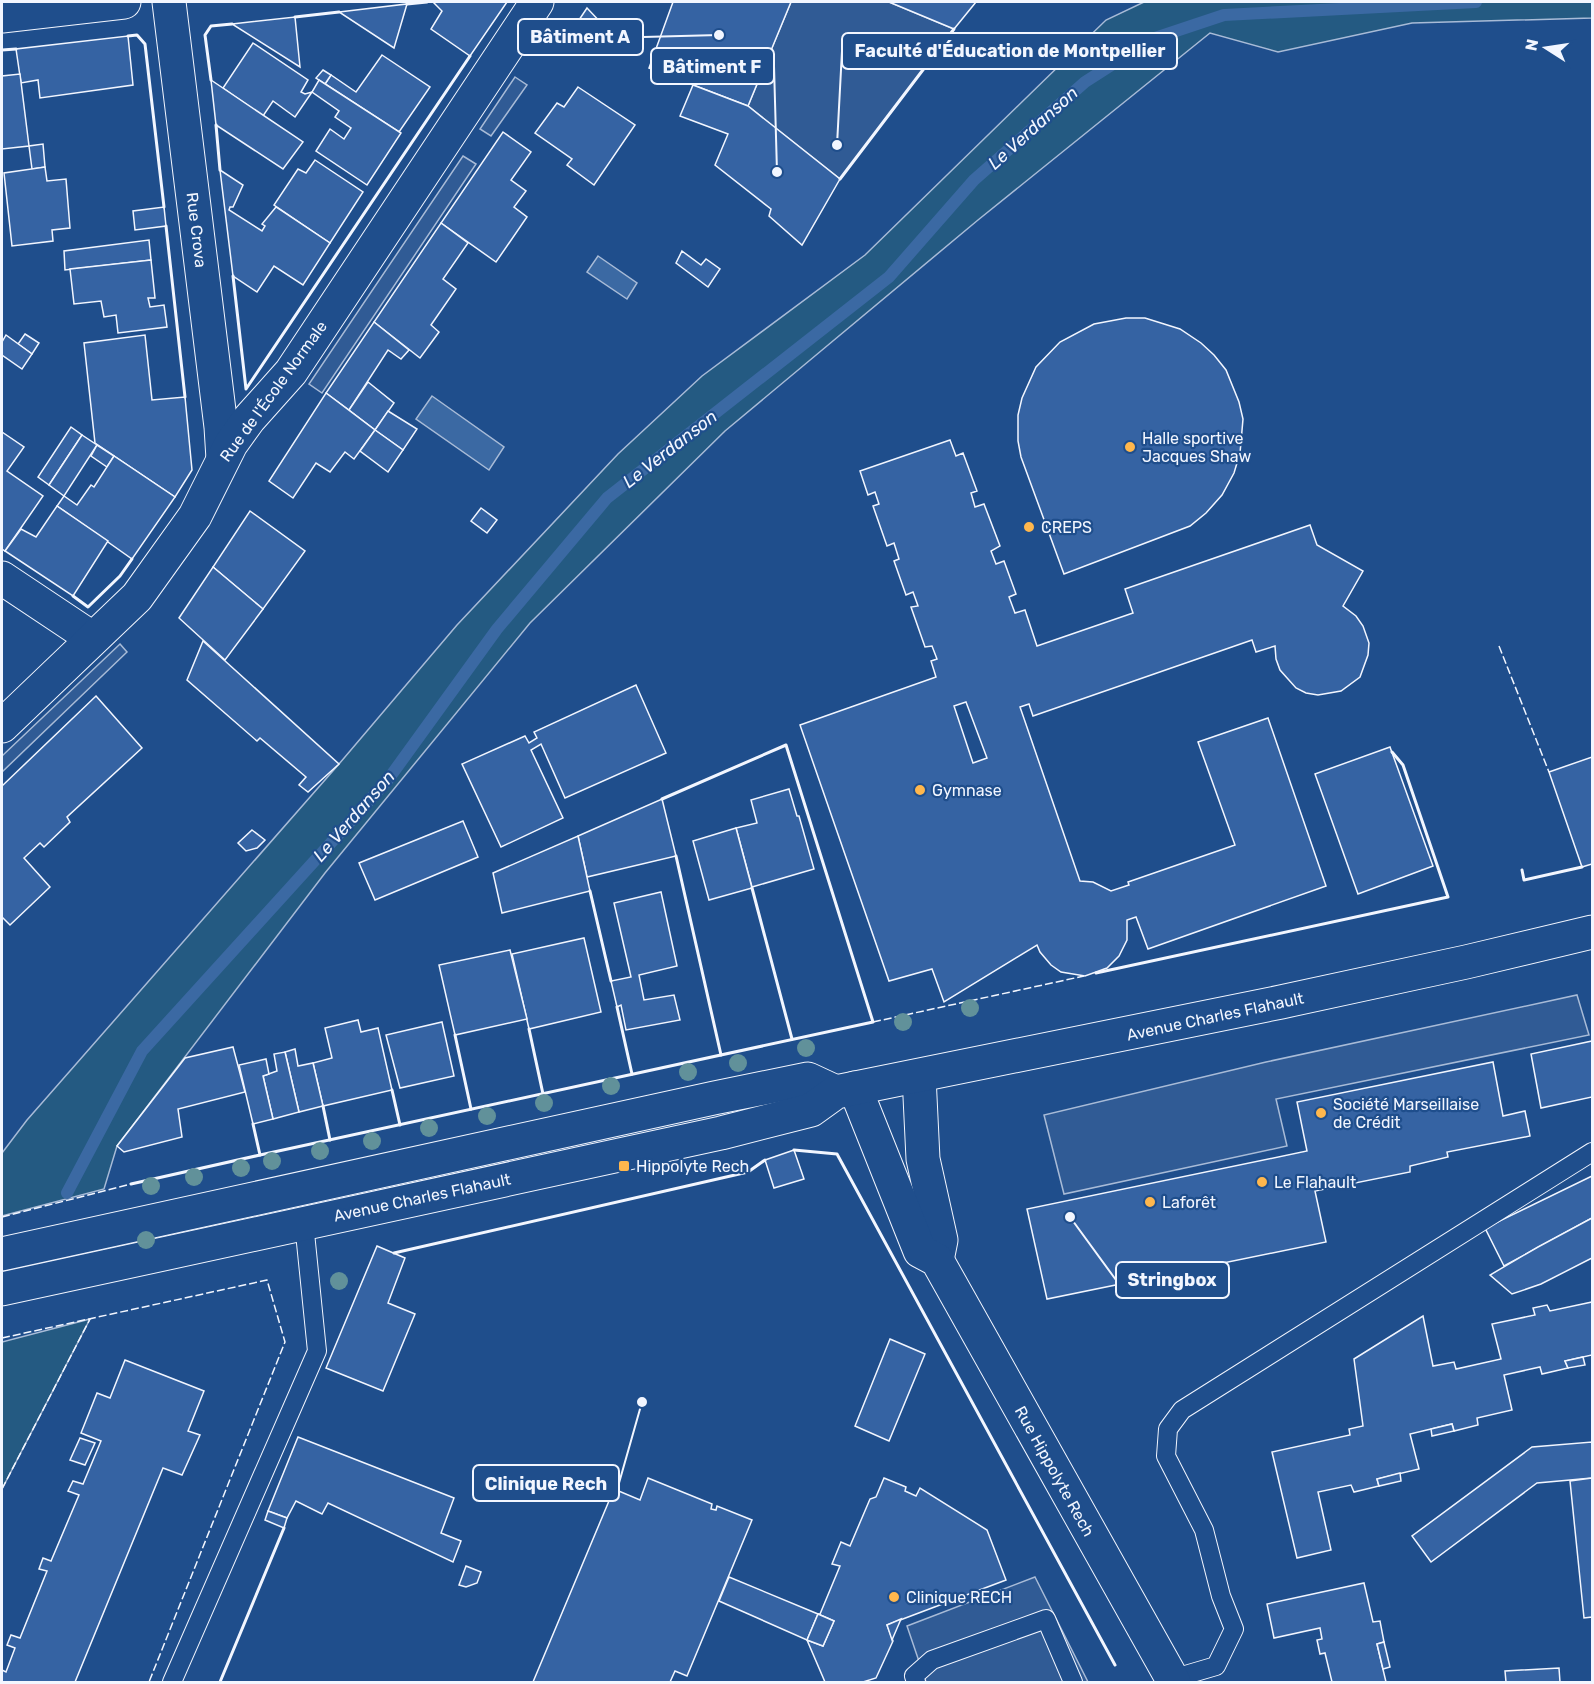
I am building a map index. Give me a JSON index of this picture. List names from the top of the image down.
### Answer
{
  "streets": {
    "street": [
      "Rue Crova",
      "Rue de l'École Normale",
      "Avenue Charles Flahault",
      "Rue Hippolyte Rech"
    ]
  },
  "crossings": [
    ["Rue Crova", "Rue de l'École Normale"],
    ["Avenue Charles Flahault", "Rue Hippolyte Rech"]
  ],
  "water": ["Le Verdanson"],
  "places": {
    "other": [
      "Bâtiment A",
      "Faculté d'Éducation de Montpellier",
      "Bâtiment F",
      "Halle sportive Jacques Shaw",
      "CREPS",
      "Gymnase",
      "Société Marseillaise de Crédit",
      "Le Flahault",
      "Laforêt",
      "Stringbox",
      "Clinique Rech",
      "Clinique RECH"
    ],
    "transit": ["Hippolyte Rech"]
  },
  "north": "left"
}
